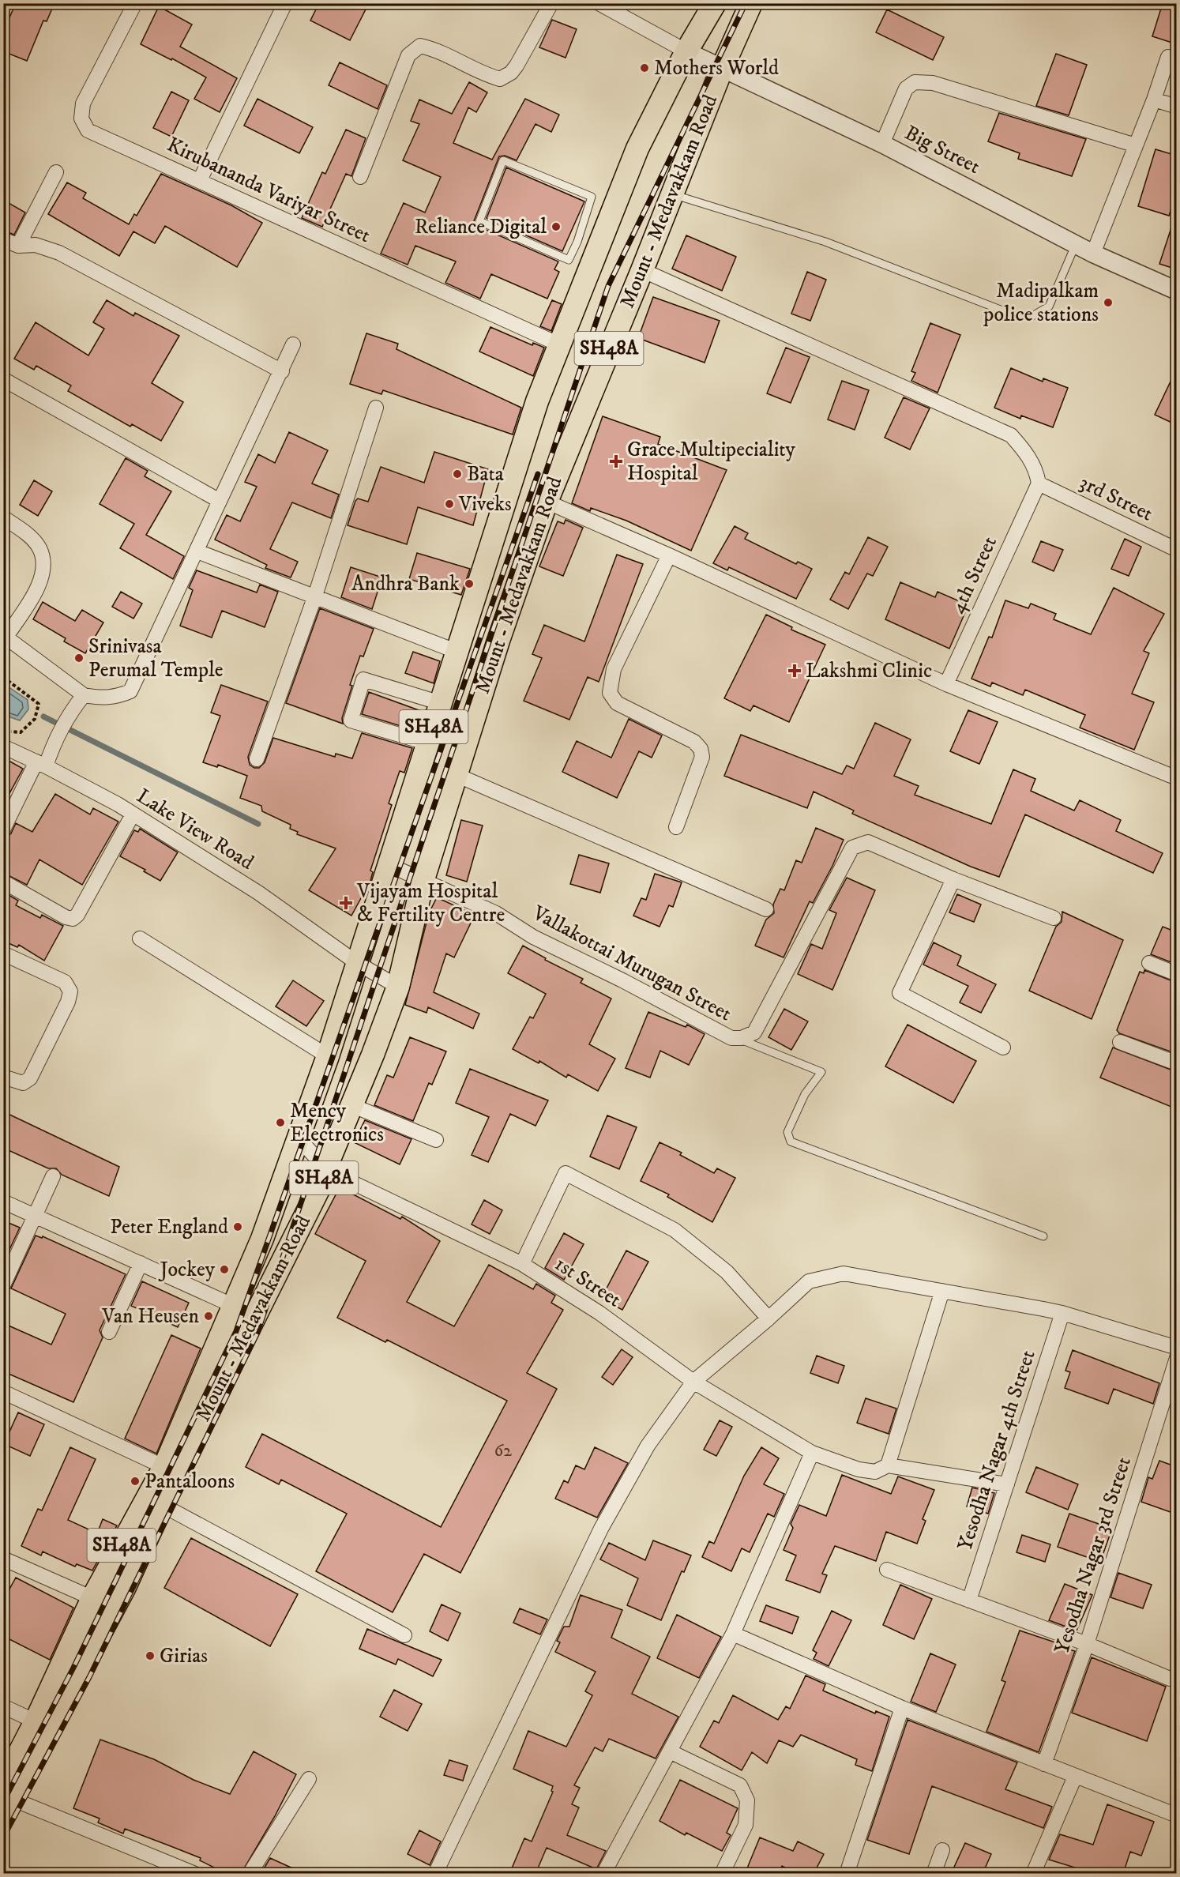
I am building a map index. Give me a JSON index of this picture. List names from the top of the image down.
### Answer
{
  "streets": {
    "main road": ["Mount - Medavakkam Road", "SH48A"],
    "street": [
      "Big Street",
      "Kirubananda Variyar Street",
      "3rd Street",
      "4th Street",
      "Lake View Road",
      "Vallakottai Murugan Street",
      "1st Street",
      "Yesodha Nagar 4th Street",
      "Yesodha Nagar 3rd Street"
    ]
  },
  "crossings": [
    ["Big Street", "Mount - Medavakkam Road"],
    ["Kirubananda Variyar Street", "Mount - Medavakkam Road"],
    ["Mount - Medavakkam Road", "Lake View Road"],
    ["Mount - Medavakkam Road", "Vallakottai Murugan Street"],
    ["Mount - Medavakkam Road", "1st Street"],
    ["3rd Street", "4th Street"],
    ["1st Street", "Yesodha Nagar 4th Street"]
  ],
  "places": {
    "other": [
      "Mothers World",
      "Reliance Digital",
      "Madipalkam police stations",
      "Bata",
      "Viveks",
      "Andhra Bank",
      "Srinivasa Perumal Temple",
      "Mency Electronics",
      "Peter England",
      "Jockey",
      "Van Heusen",
      "Pantaloons",
      "Girias"
    ],
    "health": ["Grace Multipeciality Hospital", "Lakshmi Clinic", "Vijayam Hospital & Fertility Centre"]
  },
  "house_numbers": ["62"]
}
